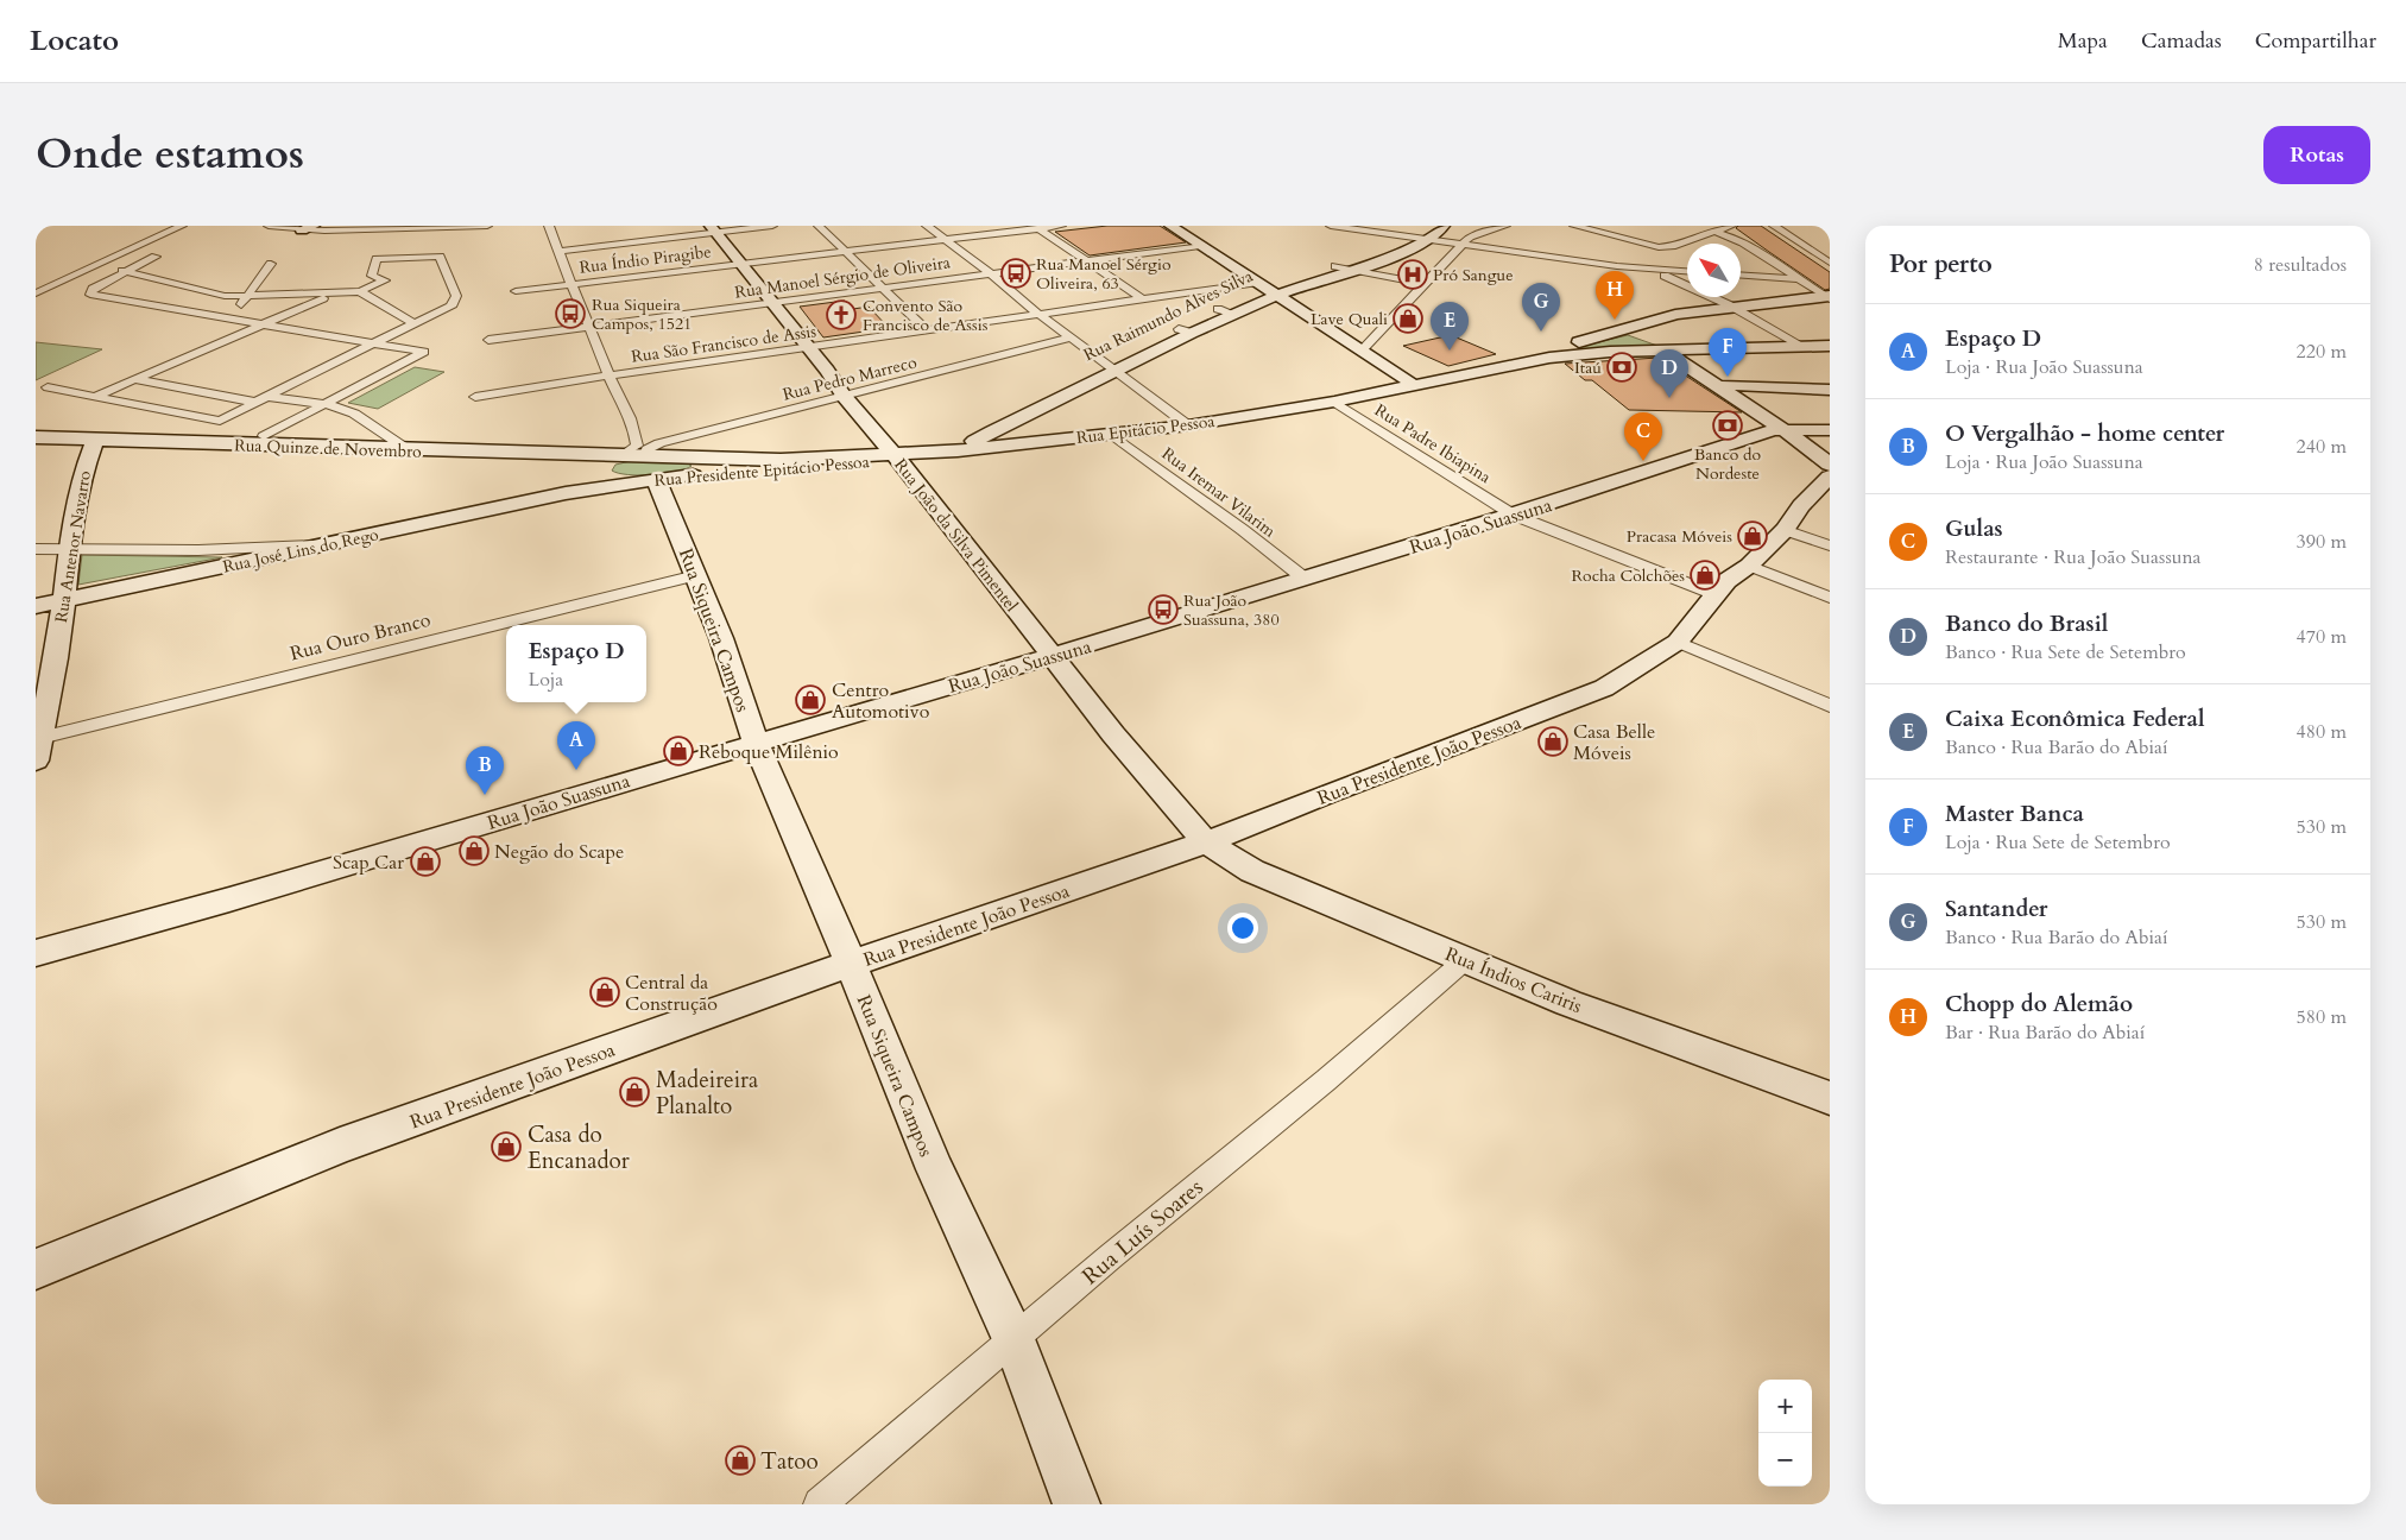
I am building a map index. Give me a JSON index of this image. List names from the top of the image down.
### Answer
{
  "streets": {
    "main road": [
      "Rua Raimundo Alves Silva",
      "Rua Epitácio Pessoa",
      "Rua Quinze de Novembro",
      "Rua Presidente Epitácio Pessoa",
      "Rua João Suassuna",
      "Rua João da Silva Pimentel",
      "Rua Antenor Navarro",
      "Rua José Lins do Rego",
      "Rua Siqueira Campos",
      "Rua Presidente João Pessoa",
      "Rua Índios Cariris"
    ],
    "street": [
      "Rua Índio Piragibe",
      "Rua Manoel Sérgio de Oliveira",
      "Rua São Francisco de Assis",
      "Rua Pedro Marreco",
      "Rua Padre Ibiapina",
      "Rua Iremar Vilarim",
      "Rua Ouro Branco",
      "Rua Luís Soares"
    ]
  },
  "crossings": [
    ["Rua Índio Piragibe", "Rua João da Silva Pimentel"],
    ["Rua Manoel Sérgio de Oliveira", "Rua João da Silva Pimentel"],
    ["Rua Raimundo Alves Silva", "Rua São Francisco de Assis"],
    ["Rua Raimundo Alves Silva", "Rua Epitácio Pessoa"],
    ["Rua Raimundo Alves Silva", "Rua Presidente Epitácio Pessoa"],
    ["Rua São Francisco de Assis", "Rua João da Silva Pimentel"],
    ["Rua Pedro Marreco", "Rua Presidente Epitácio Pessoa"],
    ["Rua Pedro Marreco", "Rua João da Silva Pimentel"],
    ["Rua Epitácio Pessoa", "Rua Padre Ibiapina"],
    ["Rua Epitácio Pessoa", "Rua Presidente Epitácio Pessoa"],
    ["Rua Epitácio Pessoa", "Rua Iremar Vilarim"],
    ["Rua Epitácio Pessoa", "Rua João da Silva Pimentel"],
    ["Rua Padre Ibiapina", "Rua João Suassuna"],
    ["Rua Padre Ibiapina", "Rua Presidente João Pessoa"],
    ["Rua Quinze de Novembro", "Rua Presidente Epitácio Pessoa"],
    ["Rua Quinze de Novembro", "Rua Antenor Navarro"],
    ["Rua Presidente Epitácio Pessoa", "Rua João da Silva Pimentel"],
    ["Rua Presidente Epitácio Pessoa", "Rua José Lins do Rego"],
    ["Rua Presidente Epitácio Pessoa", "Rua Siqueira Campos"],
    ["Rua Iremar Vilarim", "Rua João Suassuna"],
    ["Rua João Suassuna", "Rua João da Silva Pimentel"],
    ["Rua João Suassuna", "Rua Siqueira Campos"],
    ["Rua João da Silva Pimentel", "Rua Presidente João Pessoa"],
    ["Rua João da Silva Pimentel", "Rua Índios Cariris"],
    ["Rua Antenor Navarro", "Rua José Lins do Rego"],
    ["Rua Antenor Navarro", "Rua Ouro Branco"],
    ["Rua Siqueira Campos", "Rua Ouro Branco"],
    ["Rua Siqueira Campos", "Rua Presidente João Pessoa"],
    ["Rua Siqueira Campos", "Rua Luís Soares"],
    ["Rua Presidente João Pessoa", "Rua Índios Cariris"],
    ["Rua Índios Cariris", "Rua Luís Soares"]
  ],
  "places": {
    "bus stop": ["Rua Manoel Sérgio Oliveira, 63", "Rua Siqueira Campos, 1521", "Rua João Suassuna, 380"],
    "hospital": ["Pró Sangue"],
    "church": ["Convento São Francisco de Assis"],
    "shop": [
      "Lave Quali",
      "Pracasa Móveis",
      "Rocha Colchões",
      "Centro Automotivo",
      "Casa Belle Móveis",
      "Reboque Milênio",
      "Negão do Scape",
      "Scap Car",
      "Central da Construção",
      "Madeireira Planalto",
      "Casa do Encanador",
      "Tatoo"
    ],
    "bank": ["Itaú", "Banco do Nordeste"]
  },
  "north": "top left",
  "page": {
    "header": "Locato",
    "nav": ["Mapa", "Camadas", "Compartilhar"],
    "title": "Onde estamos",
    "buttons": "Rotas",
    "heading": ["Por perto", "8 resultados"],
    "pins": [
      "H",
      "G",
      "E",
      "F",
      "D",
      "C",
      "A",
      "B"
    ],
    "list": [
      {
        "mark": "A",
        "name": "Espaço D",
        "note": "Loja · Rua João Suassuna",
        "value": "220 m"
      },
      {
        "mark": "B",
        "name": "O Vergalhão - home center",
        "note": "Loja · Rua João Suassuna",
        "value": "240 m"
      },
      {
        "mark": "C",
        "name": "Gulas",
        "note": "Restaurante · Rua João Suassuna",
        "value": "390 m"
      },
      {
        "mark": "D",
        "name": "Banco do Brasil",
        "note": "Banco · Rua Sete de Setembro",
        "value": "470 m"
      },
      {
        "mark": "E",
        "name": "Caixa Econômica Federal",
        "note": "Banco · Rua Barão do Abiaí",
        "value": "480 m"
      },
      {
        "mark": "F",
        "name": "Master Banca",
        "note": "Loja · Rua Sete de Setembro",
        "value": "530 m"
      },
      {
        "mark": "G",
        "name": "Santander",
        "note": "Banco · Rua Barão do Abiaí",
        "value": "530 m"
      },
      {
        "mark": "H",
        "name": "Chopp do Alemão",
        "note": "Bar · Rua Barão do Abiaí",
        "value": "580 m"
      }
    ],
    "popup": ["Espaço D", "Loja"],
    "map_buttons": ["+", "−"]
  }
}
